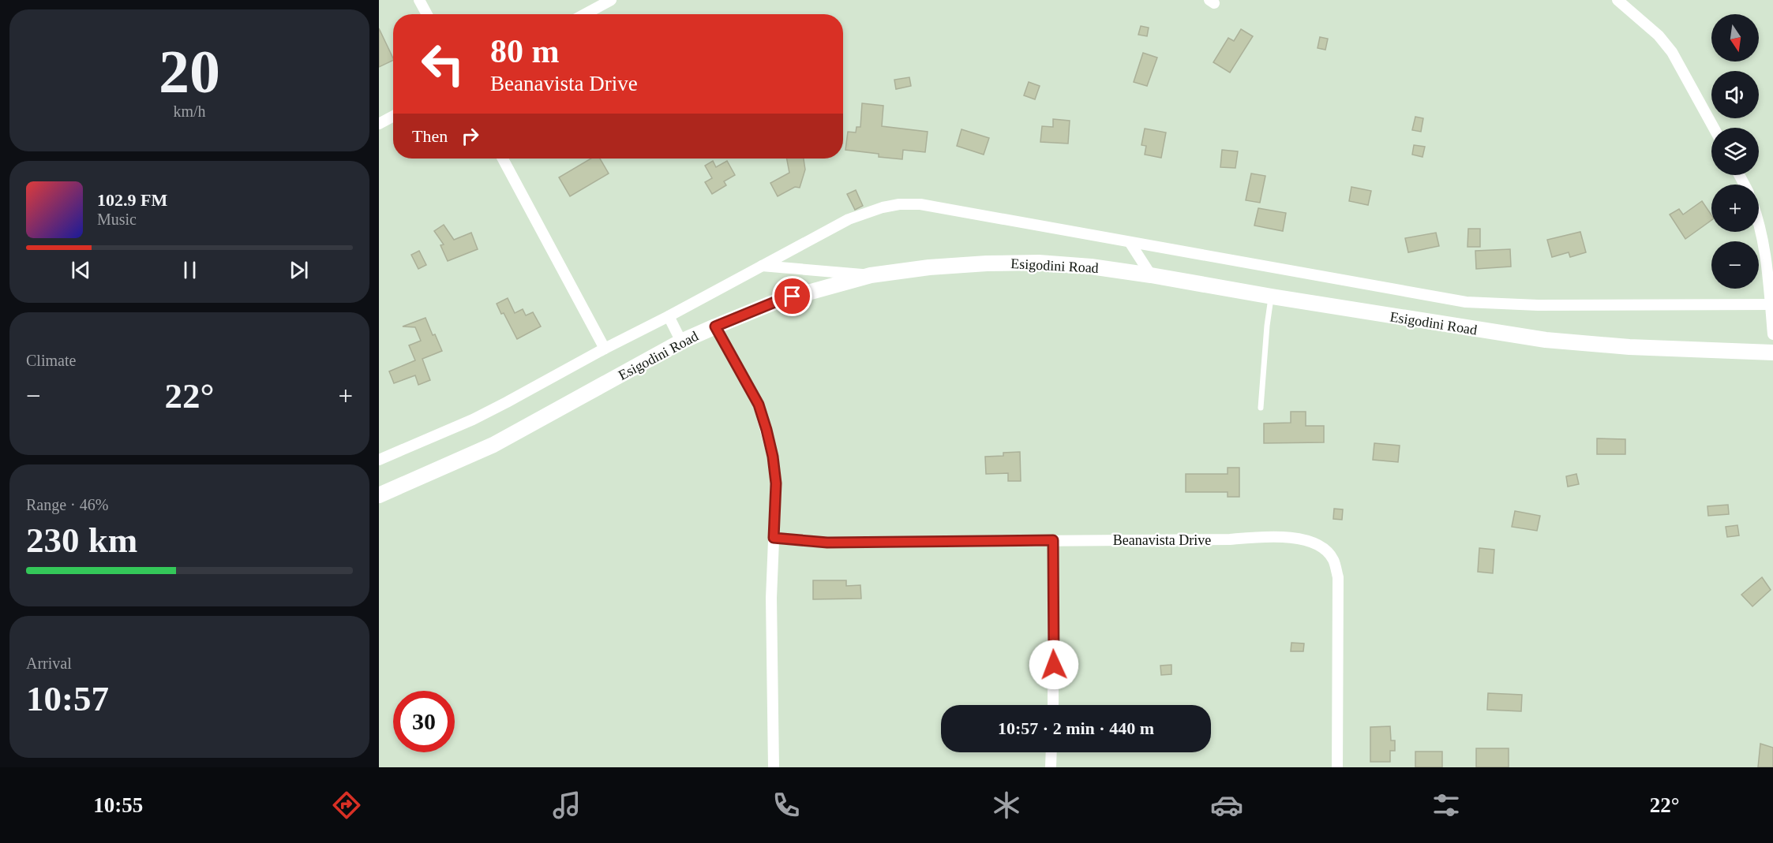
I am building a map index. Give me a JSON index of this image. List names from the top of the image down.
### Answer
{
  "streets": {
    "main road": ["Esigodini Road"],
    "street": ["Beanavista Drive"]
  },
  "north": "bottom",
  "page": {
    "tile": [
      ["20", "km/h"],
      "Climate",
      ["Range · 46%", "230 km"],
      ["Arrival", "10:57"]
    ],
    "map_buttons": ["+", "−"],
    "turn": ["80 m", "Beanavista Drive"],
    "then": "Then",
    "song": ["102.9 FM", "Music"],
    "heat": ["−", "22°", "+"],
    "limit": "30",
    "trip": "10:57 · 2 min · 440 m",
    "tabs": ["10:55", "22°"]
  }
}
